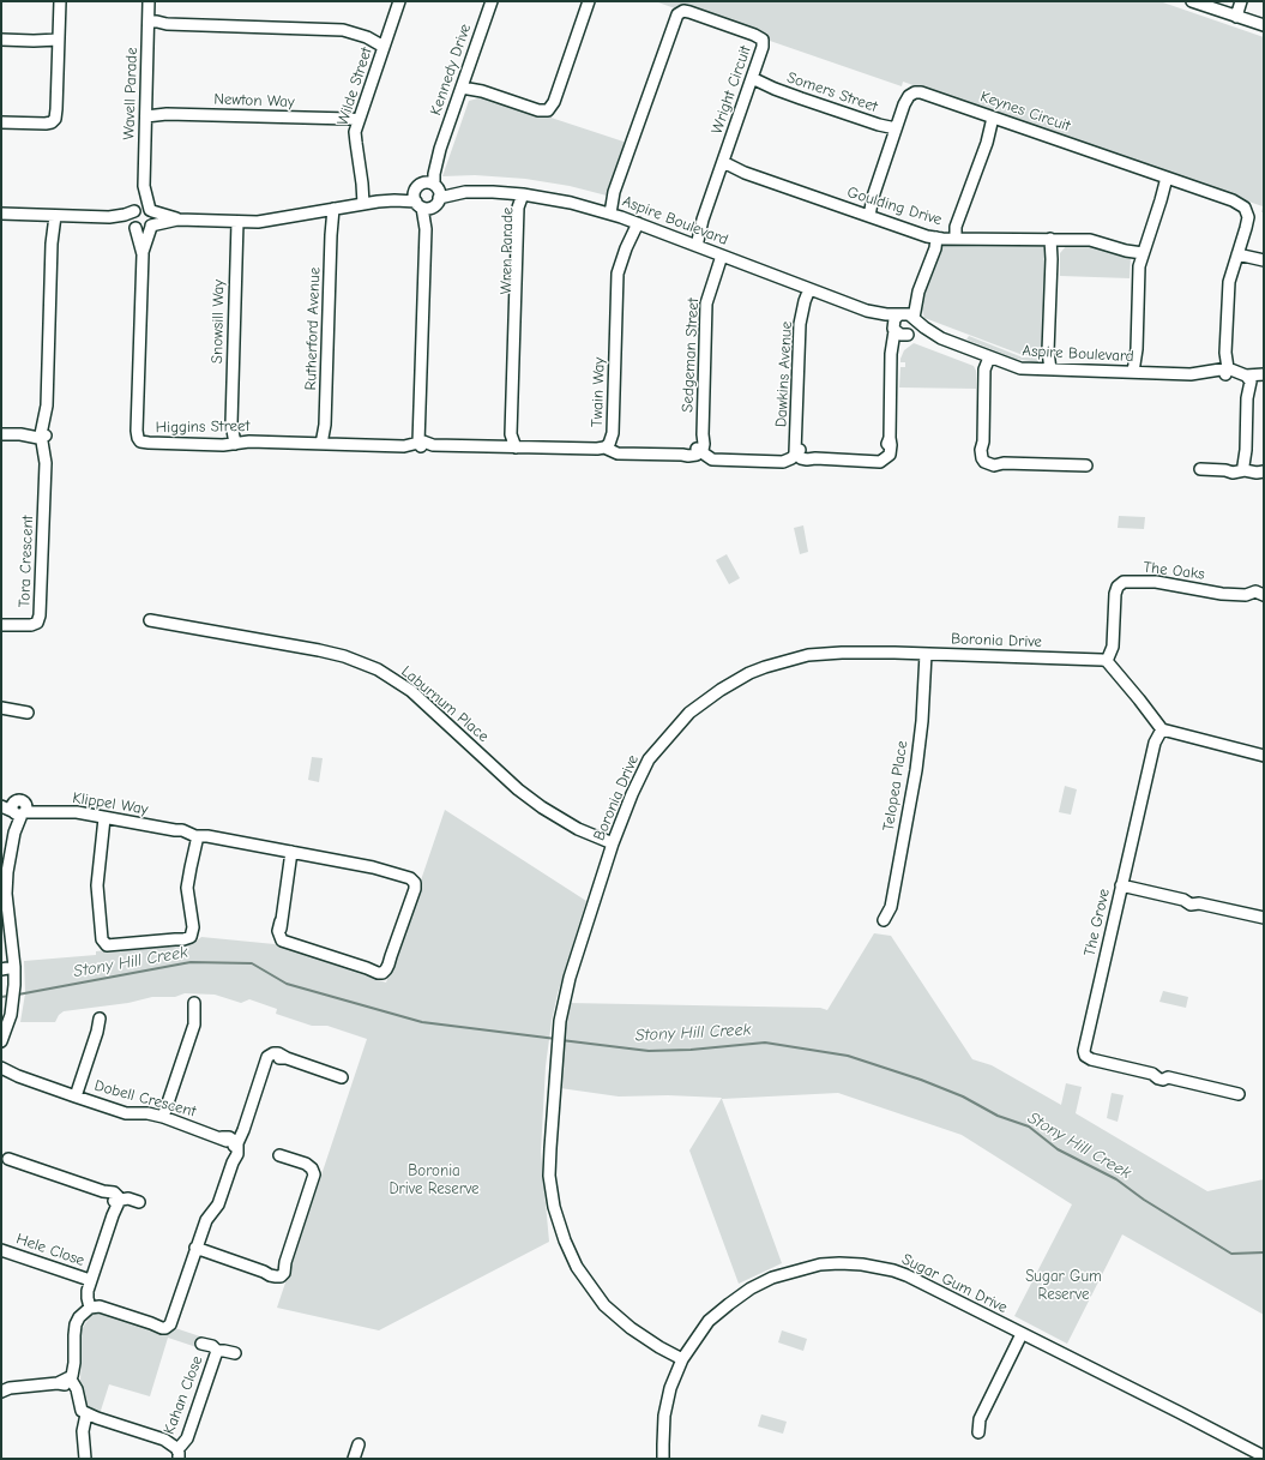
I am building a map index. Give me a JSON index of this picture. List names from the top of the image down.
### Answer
{
  "streets": {
    "street": [
      "Kennedy Drive",
      "Wilde Street",
      "Wright Circuit",
      "Somers Street",
      "Wavell Parade",
      "Newton Way",
      "Keynes Circuit",
      "Goulding Drive",
      "Aspire Boulevard",
      "Wren Parade",
      "Snowsill Way",
      "Rutherford Avenue",
      "Sedgeman Street",
      "Dawkins Avenue",
      "Twain Way",
      "Higgins Street",
      "Tora Crescent",
      "The Oaks",
      "Boronia Drive",
      "Laburnum Place",
      "Telopea Place",
      "Klippel Way",
      "The Grove",
      "Dobell Crescent",
      "Hele Close",
      "Sugar Gum Drive",
      "Kahan Close"
    ]
  },
  "crossings": [
    ["Kennedy Drive", "Aspire Boulevard"],
    ["Wilde Street", "Newton Way"],
    ["Wilde Street", "Aspire Boulevard"],
    ["Wright Circuit", "Somers Street"],
    ["Wright Circuit", "Goulding Drive"],
    ["Wright Circuit", "Aspire Boulevard"],
    ["Somers Street", "Keynes Circuit"],
    ["Wavell Parade", "Newton Way"],
    ["Wavell Parade", "Aspire Boulevard"],
    ["Wavell Parade", "Higgins Street"],
    ["Keynes Circuit", "Goulding Drive"],
    ["Keynes Circuit", "Aspire Boulevard"],
    ["Aspire Boulevard", "Wren Parade"],
    ["Aspire Boulevard", "Snowsill Way"],
    ["Aspire Boulevard", "Rutherford Avenue"],
    ["Aspire Boulevard", "Sedgeman Street"],
    ["Aspire Boulevard", "Dawkins Avenue"],
    ["Aspire Boulevard", "Twain Way"],
    ["Aspire Boulevard", "Higgins Street"],
    ["Wren Parade", "Twain Way"],
    ["Snowsill Way", "Higgins Street"],
    ["Rutherford Avenue", "Higgins Street"],
    ["Twain Way", "Higgins Street"],
    ["The Oaks", "Boronia Drive"],
    ["Boronia Drive", "Laburnum Place"],
    ["Boronia Drive", "Telopea Place"],
    ["Boronia Drive", "Sugar Gum Drive"]
  ],
  "water": ["Stony Hill Creek"],
  "parks": ["Boronia Drive Reserve", "Sugar Gum Reserve"]
}
